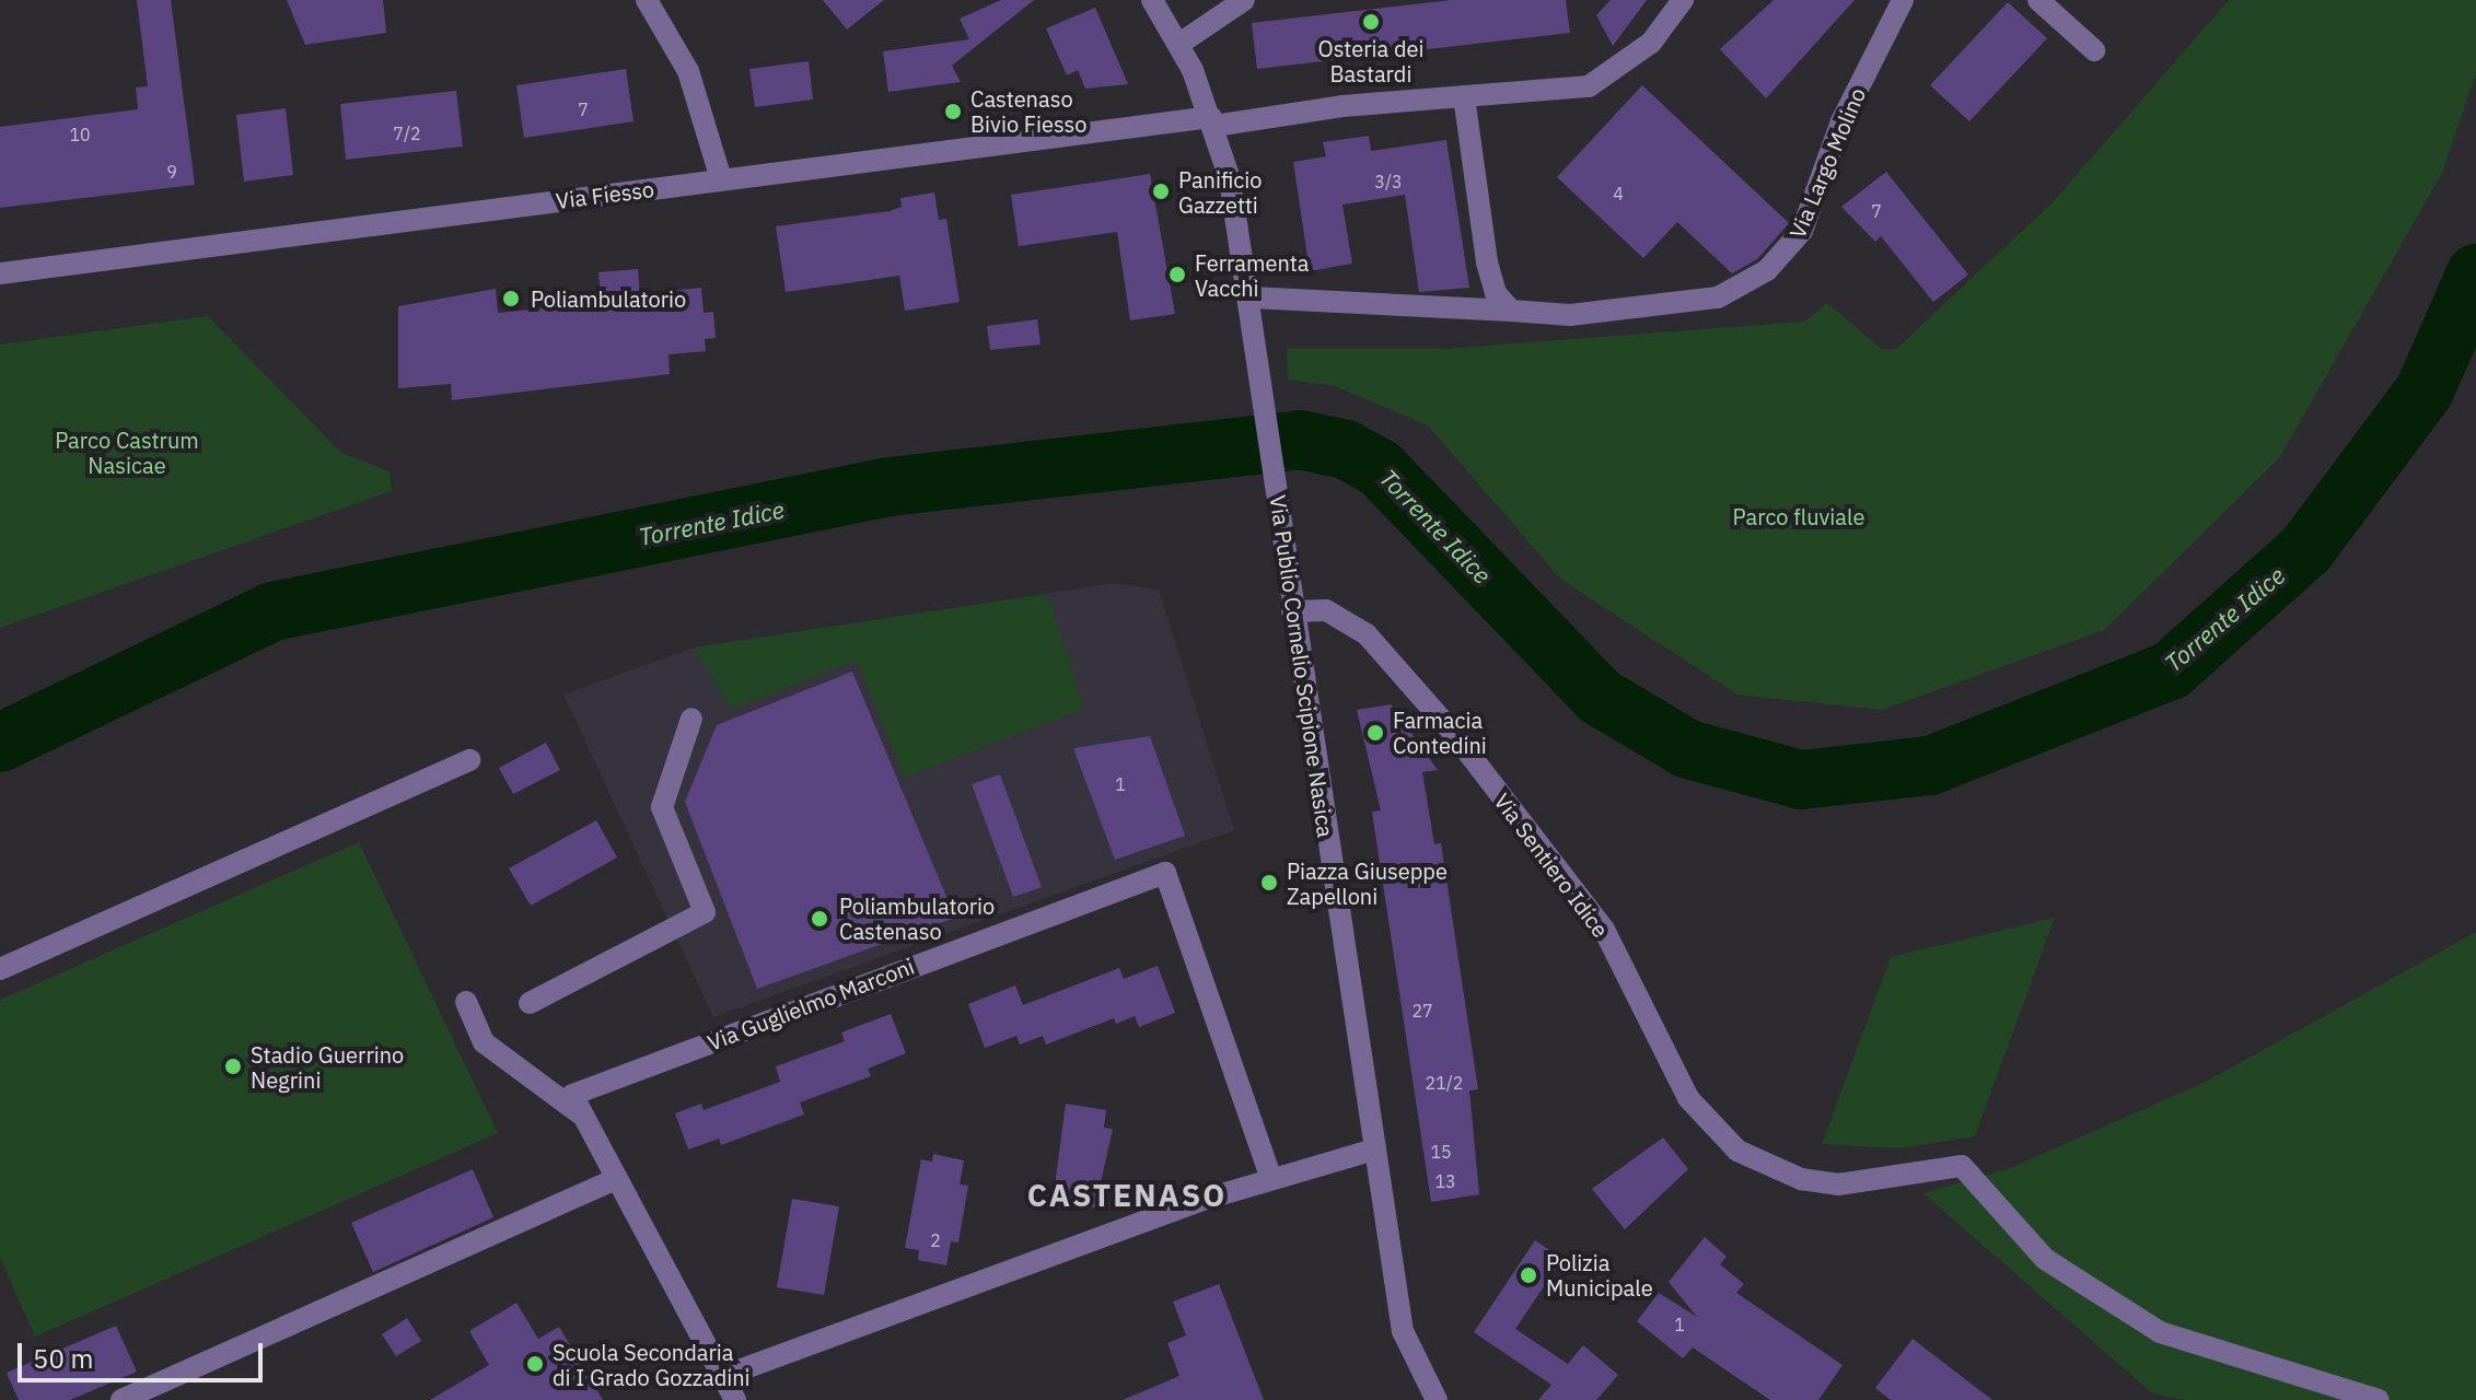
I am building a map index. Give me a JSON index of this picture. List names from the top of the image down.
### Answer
{
  "streets": {
    "street": [
      "Via Largo Molino",
      "Via Fiesso",
      "Via Publio Cornelio Scipione Nasica",
      "Via Sentiero Idice",
      "Via Guglielmo Marconi"
    ]
  },
  "crossings": [
    ["Via Largo Molino", "Via Publio Cornelio Scipione Nasica"],
    ["Via Fiesso", "Via Publio Cornelio Scipione Nasica"],
    ["Via Publio Cornelio Scipione Nasica", "Via Sentiero Idice"]
  ],
  "districts": ["CASTENASO"],
  "water": ["Torrente Idice"],
  "parks": ["Parco Castrum Nasicae", "Parco fluviale"],
  "places": [
    "Osteria dei Bastardi",
    "Castenaso Bivio Fiesso",
    "Panificio Gazzetti",
    "Ferramenta Vacchi",
    "Poliambulatorio",
    "Farmacia Contedini",
    "Piazza Giuseppe Zapelloni",
    "Poliambulatorio Castenaso",
    "Stadio Guerrino Negrini",
    "Polizia Municipale",
    "Scuola Secondaria di I Grado Gozzadini"
  ],
  "house_numbers": [
    "7",
    "7/2",
    "10",
    "9",
    "3/3",
    "4",
    "7",
    "1",
    "27",
    "21/2",
    "15",
    "13",
    "2",
    "1"
  ],
  "scale_bar": "50 m"
}
